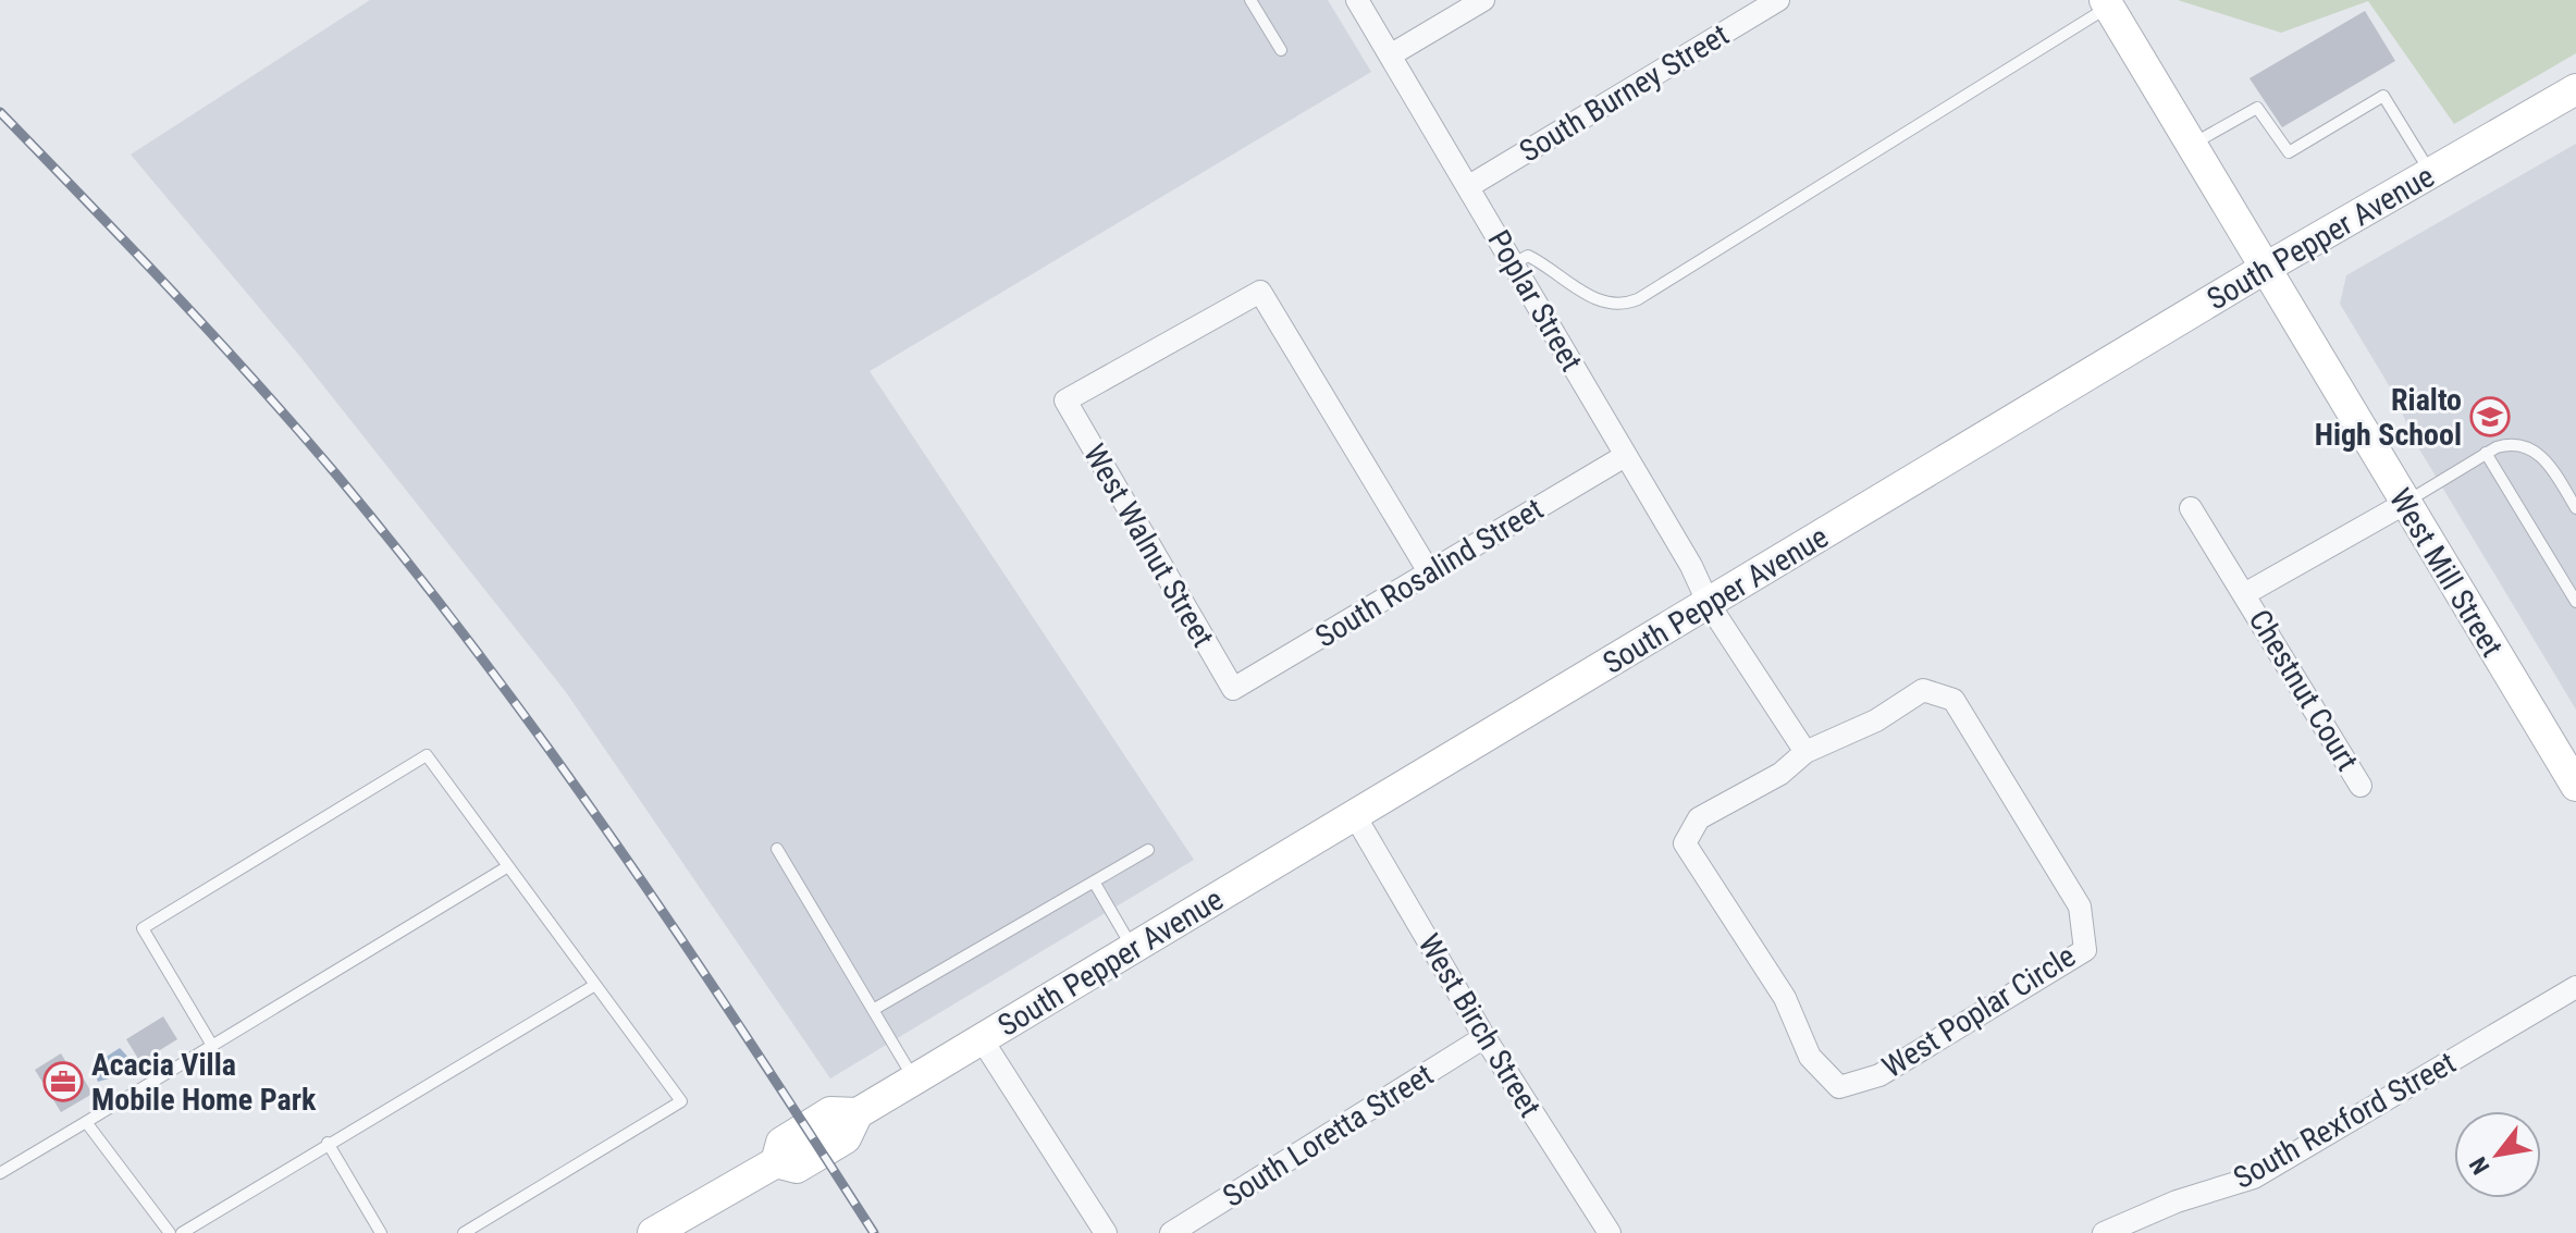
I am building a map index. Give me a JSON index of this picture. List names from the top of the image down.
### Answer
{
  "streets": {
    "main road": ["South Pepper Avenue", "West Mill Street"],
    "street": [
      "South Burney Street",
      "Poplar Street",
      "West Walnut Street",
      "South Rosalind Street",
      "Chestnut Court",
      "West Poplar Circle",
      "West Birch Street",
      "South Rexford Street",
      "South Loretta Street"
    ]
  },
  "crossings": [
    ["South Burney Street", "Poplar Street"],
    ["South Pepper Avenue", "Poplar Street"],
    ["South Pepper Avenue", "West Mill Street"],
    ["South Pepper Avenue", "West Birch Street"],
    ["Poplar Street", "South Rosalind Street"],
    ["Poplar Street", "West Poplar Circle"],
    ["West Walnut Street", "South Rosalind Street"],
    ["West Mill Street", "Chestnut Court"],
    ["West Birch Street", "South Loretta Street"]
  ],
  "places": {
    "school or university": ["Rialto High School"],
    "office": ["Acacia Villa Mobile Home Park"]
  },
  "north": "bottom left"
}
